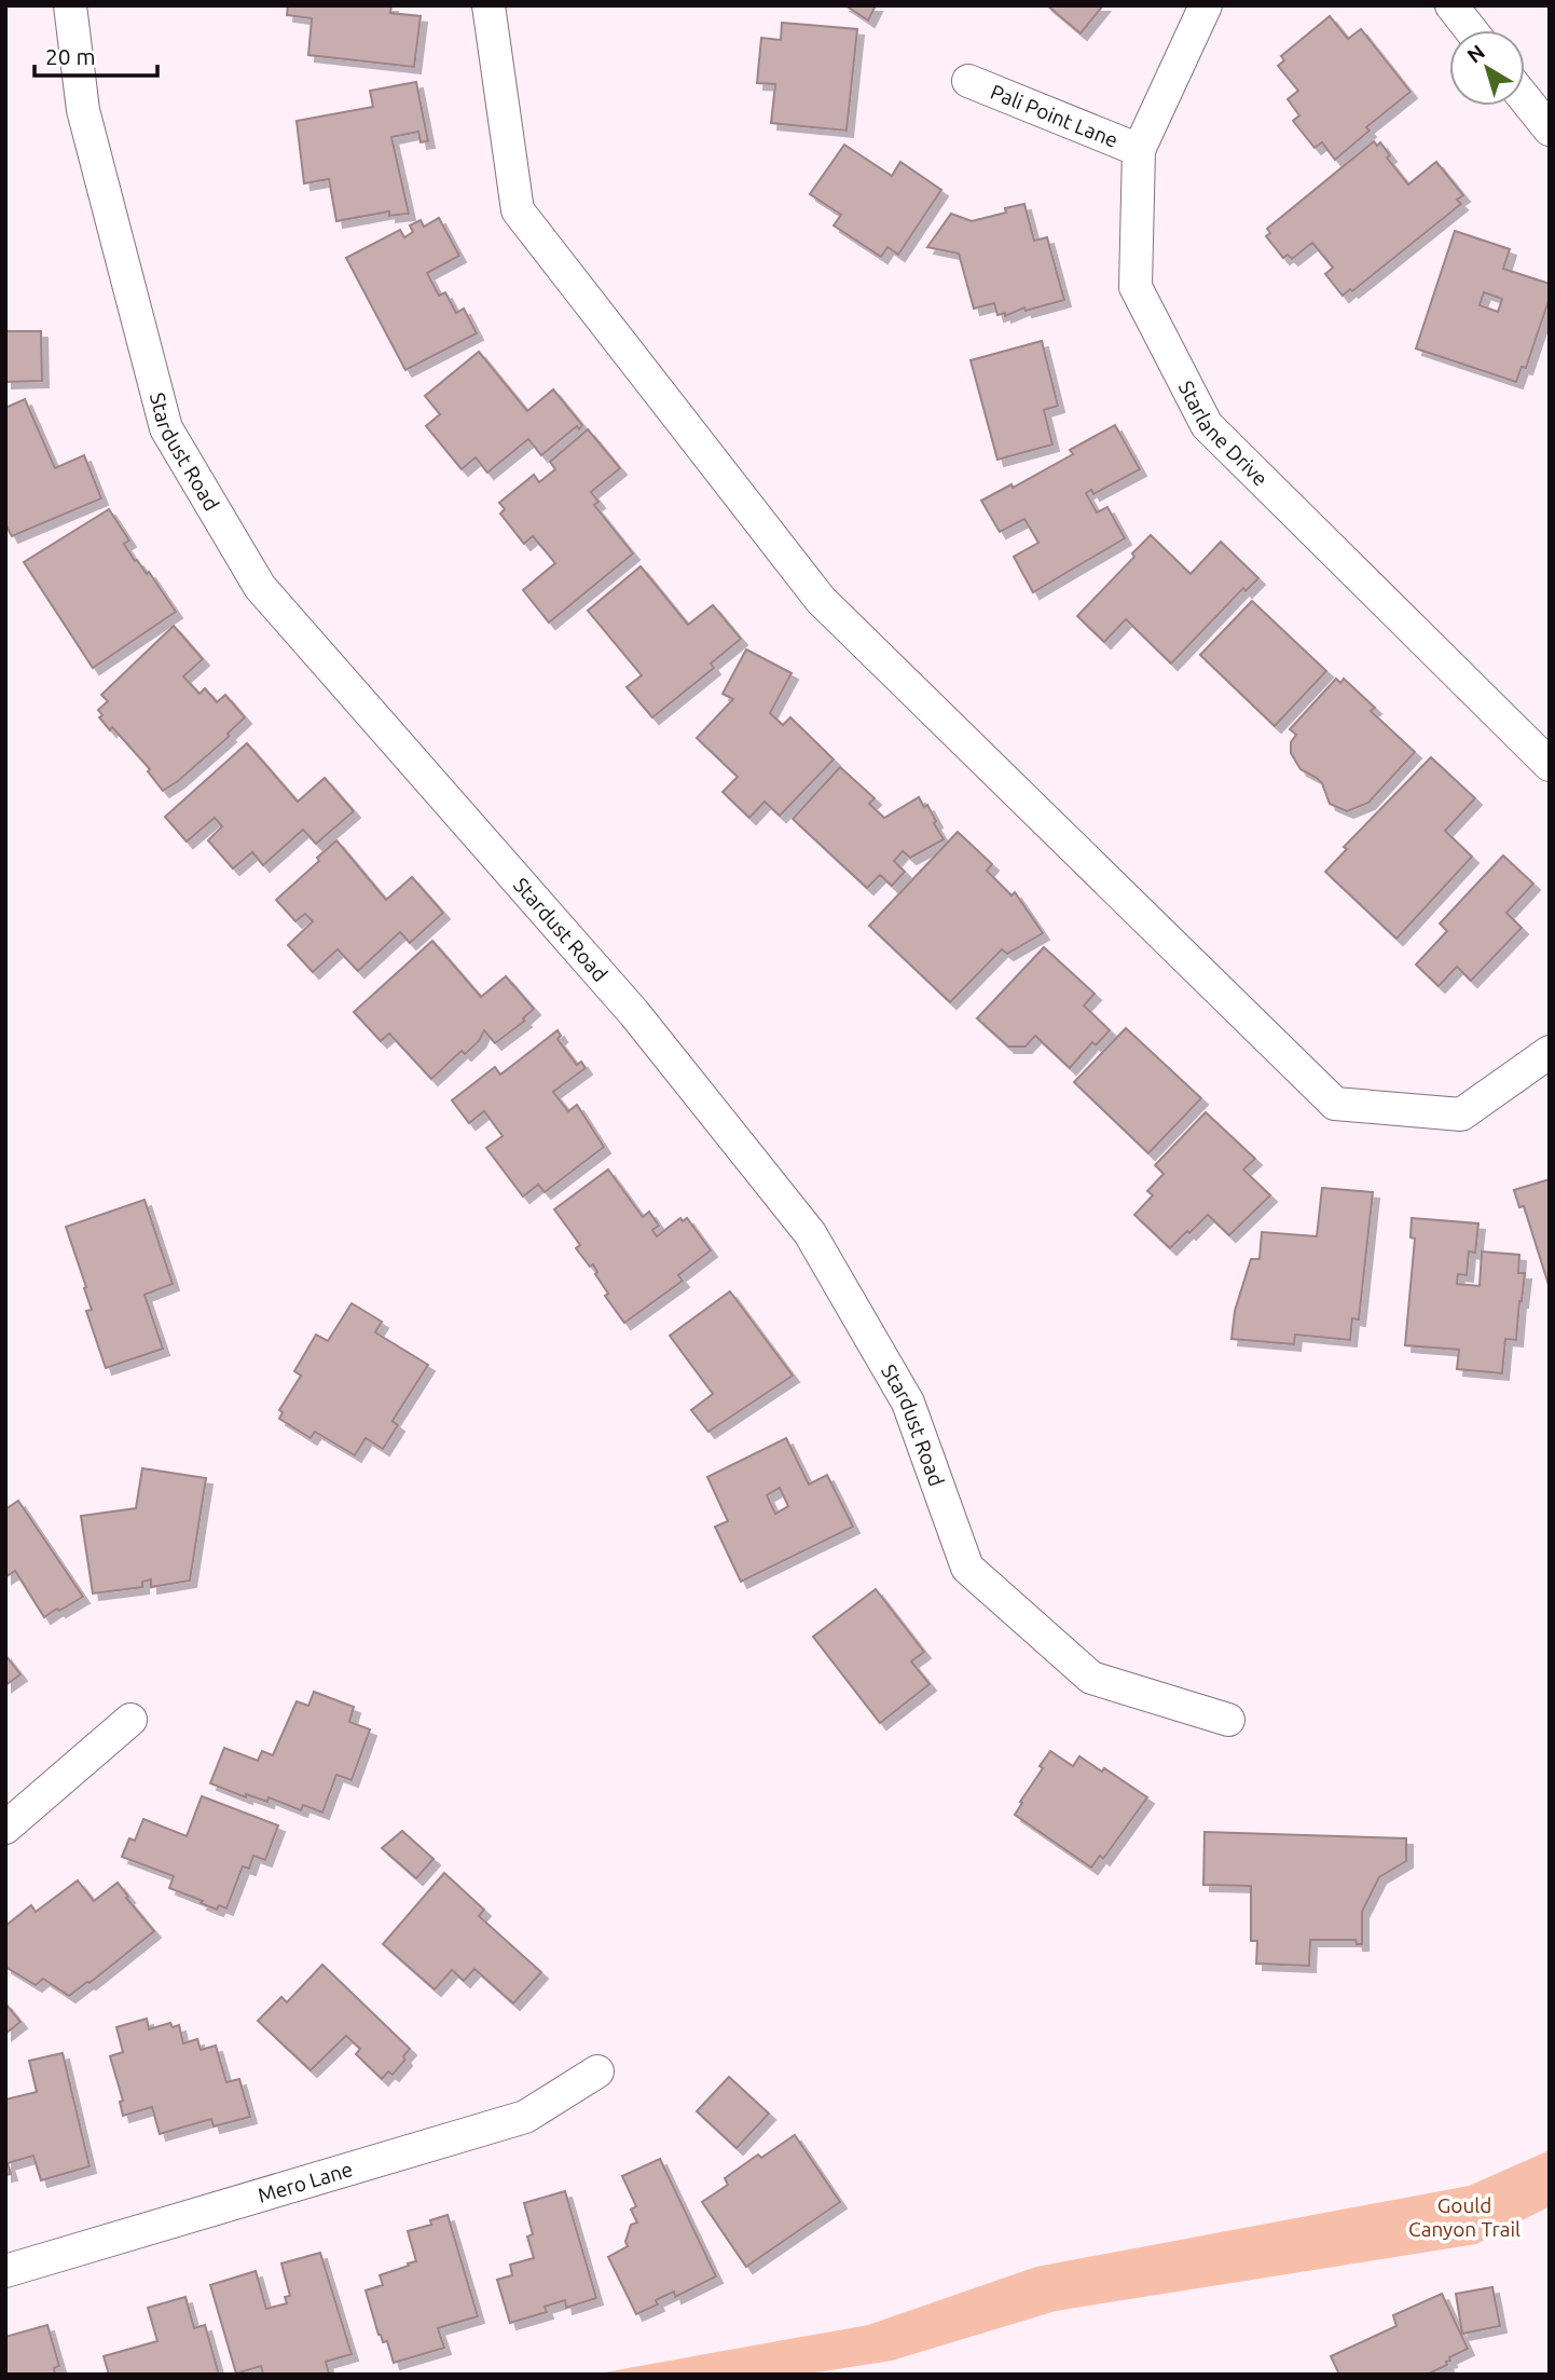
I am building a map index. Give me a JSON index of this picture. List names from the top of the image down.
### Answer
{
  "streets": {
    "street": [
      "Pali Point Lane",
      "Starlane Drive",
      "Stardust Road",
      "Mero Lane"
    ]
  },
  "crossings": [
    ["Pali Point Lane", "Starlane Drive"]
  ],
  "parks": ["Gould Canyon Trail"],
  "scale_bar": "20 m",
  "north": "top left"
}
